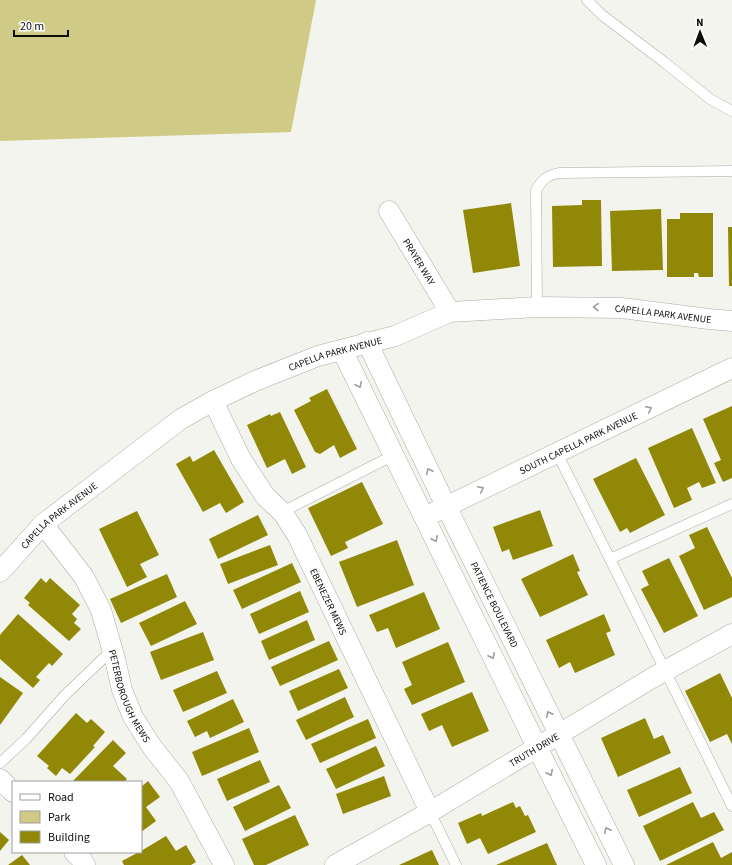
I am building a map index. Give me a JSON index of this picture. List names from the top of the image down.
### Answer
{
  "streets": {
    "street": [
      "PRAYER WAY",
      "CAPELLA PARK AVENUE",
      "SOUTH CAPELLA PARK AVENUE",
      "EBENEZER MEWS",
      "PATIENCE BOULEVARD",
      "PETERBOROUGH MEWS",
      "TRUTH DRIVE"
    ]
  },
  "crossings": [
    ["PRAYER WAY", "CAPELLA PARK AVENUE"],
    ["CAPELLA PARK AVENUE", "EBENEZER MEWS"],
    ["CAPELLA PARK AVENUE", "PATIENCE BOULEVARD"],
    ["CAPELLA PARK AVENUE", "PETERBOROUGH MEWS"],
    ["SOUTH CAPELLA PARK AVENUE", "PATIENCE BOULEVARD"],
    ["EBENEZER MEWS", "TRUTH DRIVE"],
    ["PATIENCE BOULEVARD", "TRUTH DRIVE"]
  ],
  "one_way": ["SOUTH CAPELLA PARK AVENUE"],
  "legend": ["Road", "Park", "Building"],
  "scale_bar": "20 m",
  "north": "top"
}
